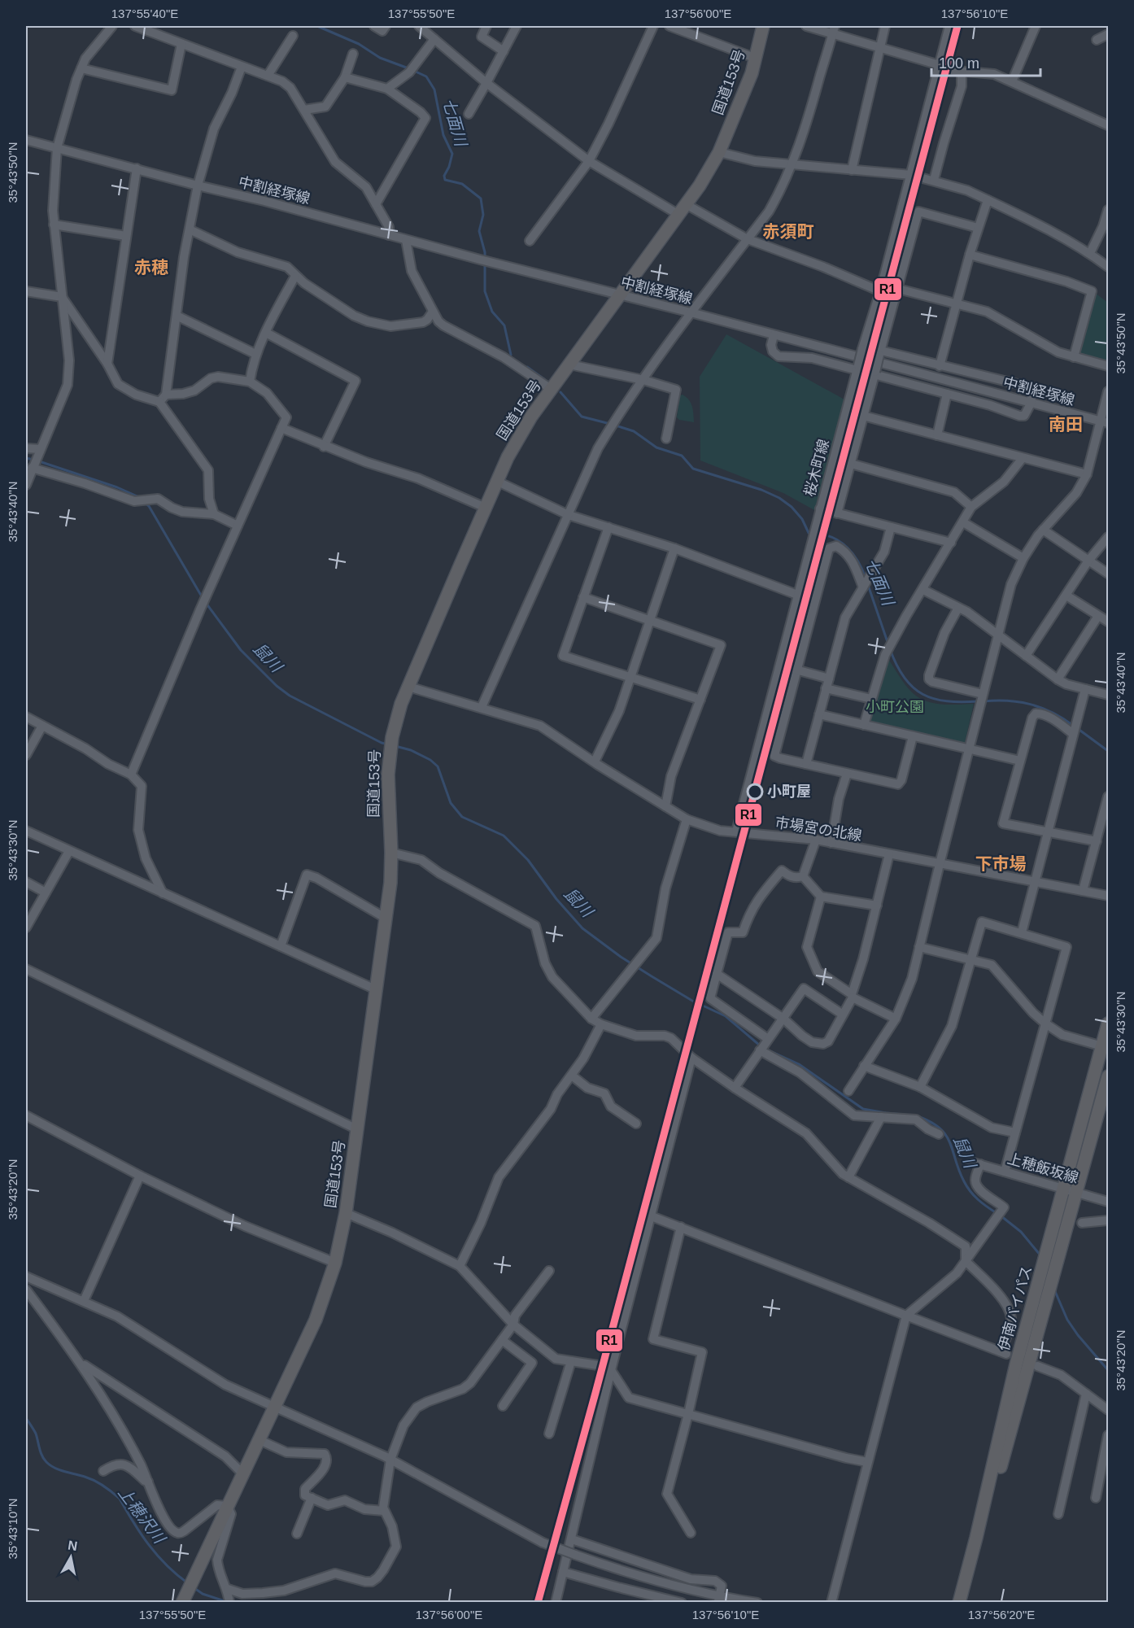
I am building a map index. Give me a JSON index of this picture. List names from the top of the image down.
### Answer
{
  "streets": {
    "highway": ["国道153号", "伊南バイパス"],
    "street": [
      "中割経塚線",
      "桜木町線",
      "市場宮の北線",
      "上穂飯坂線"
    ]
  },
  "crossings": [
    ["国道153号", "中割経塚線"],
    ["国道153号", "市場宮の北線"],
    ["桜木町線", "市場宮の北線"],
    ["上穂飯坂線", "伊南バイパス"]
  ],
  "districts": [
    "赤須町",
    "赤穂",
    "南田",
    "下市場"
  ],
  "water": ["七面川", "鼠川", "上穂沢川"],
  "parks": ["小町公園"],
  "places": ["小町屋"],
  "lines": ["transit line R1"],
  "scale_bar": "100 m",
  "north": "top",
  "coordinates": [
    "137°55'40\"E",
    "137°55'50\"E",
    "137°56'00\"E",
    "137°56'10\"E",
    "35°43'50\"N",
    "35°43'40\"N",
    "35°43'30\"N",
    "35°43'20\"N",
    "35°43'10\"N",
    "137°56'20\"E"
  ]
}
